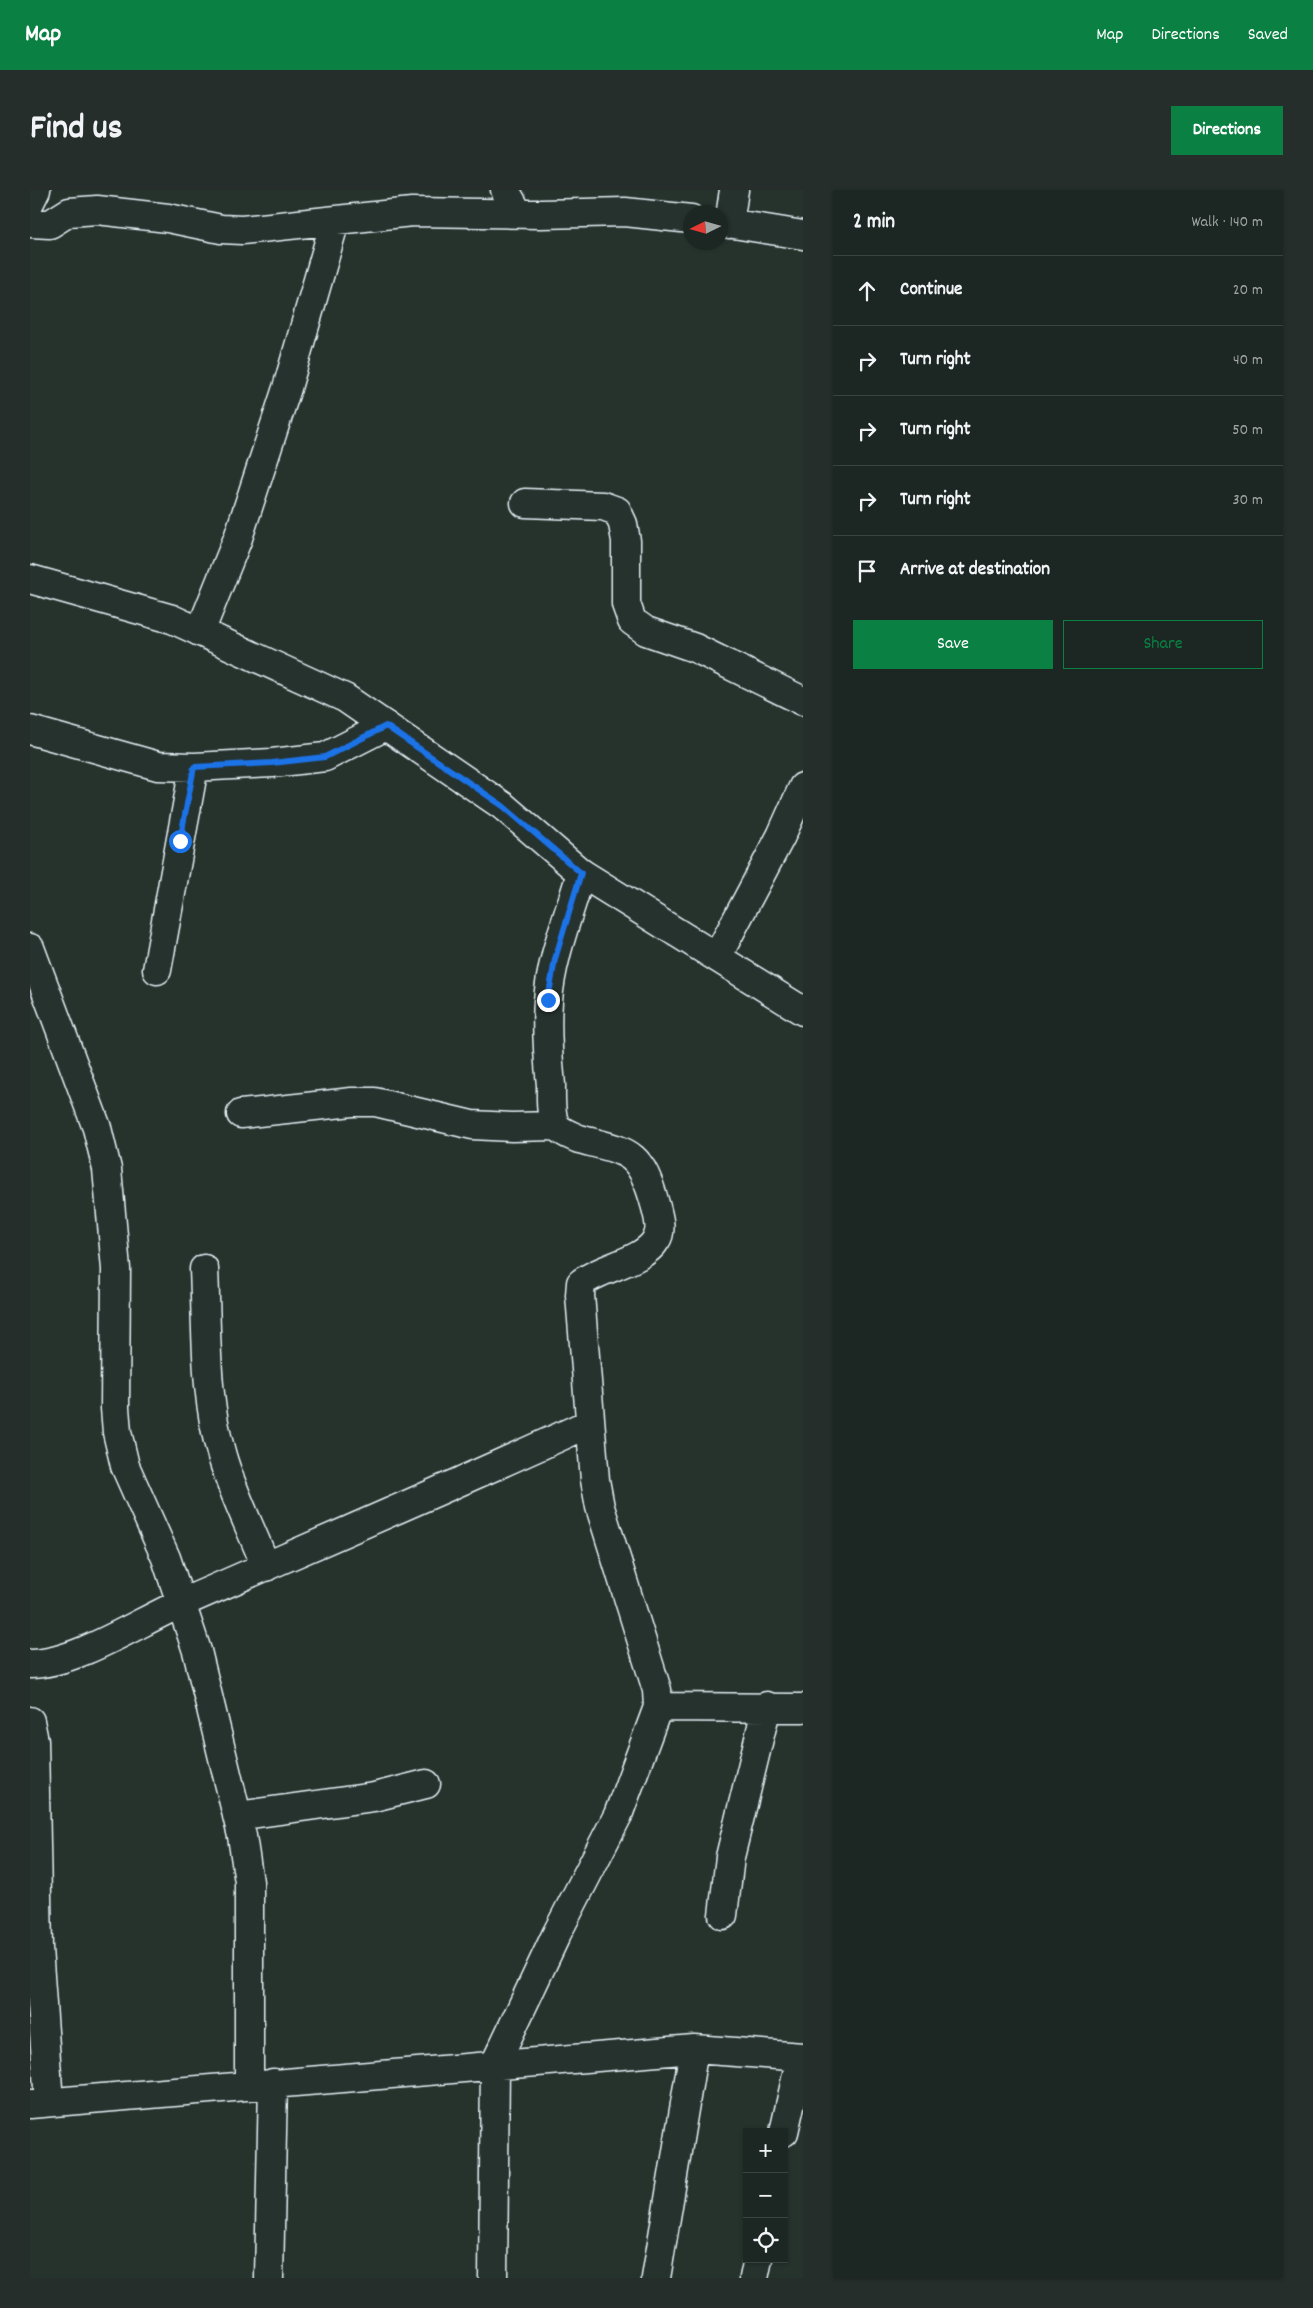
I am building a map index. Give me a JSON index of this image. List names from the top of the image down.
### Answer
{
  "north": "left",
  "page": {
    "header": "Map",
    "nav": ["Map", "Directions", "Saved"],
    "title": "Find us",
    "buttons": [
      "Directions",
      ["Save", "Share"]
    ],
    "heading": ["2 min", "Walk · 140 m"],
    "list": [
      ["Continue", "20 m"],
      ["Turn right", "40 m"],
      ["Turn right", "50 m"],
      ["Turn right", "30 m"],
      "Arrive at destination"
    ],
    "map_buttons": ["+", "−"]
  }
}
